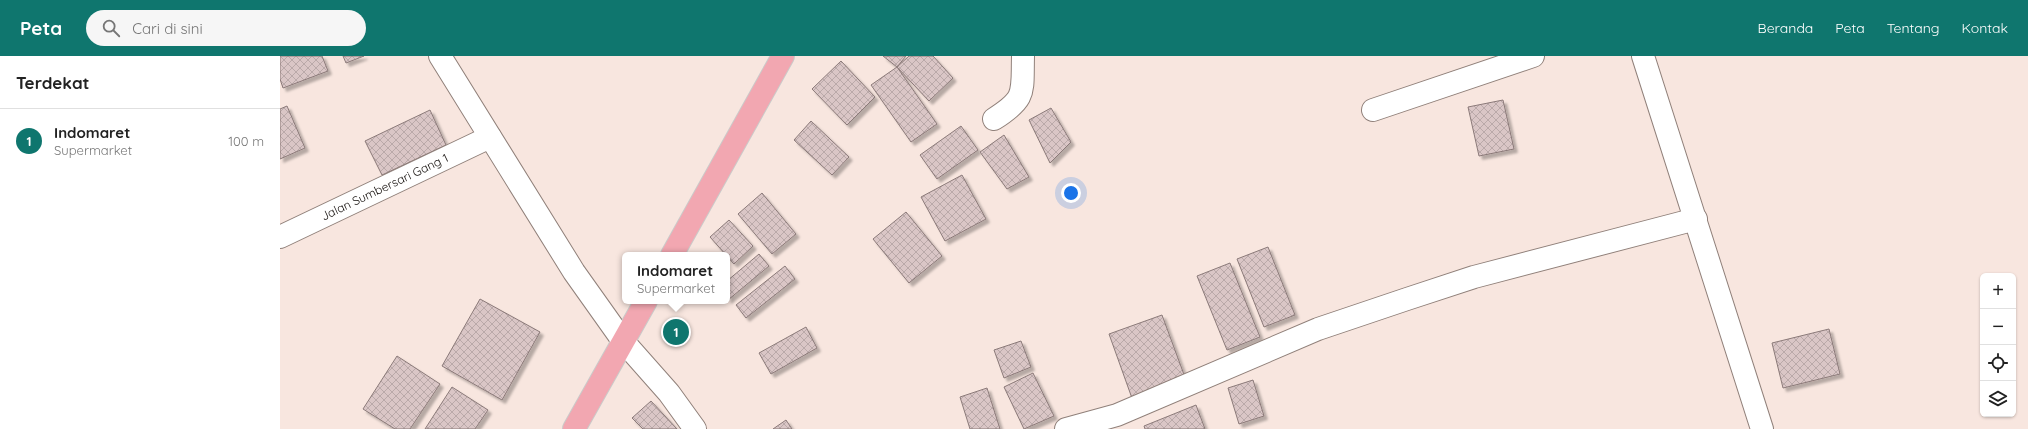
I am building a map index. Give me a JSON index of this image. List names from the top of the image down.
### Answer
{
  "streets": {
    "street": ["Jalan Sumbersari Gang 1"]
  },
  "page": {
    "header": "Peta",
    "search": "Cari di sini",
    "nav": [
      "Beranda",
      "Peta",
      "Tentang",
      "Kontak"
    ],
    "heading": "Terdekat",
    "list": [
      {
        "mark": "1",
        "name": "Indomaret",
        "note": "Supermarket",
        "value": "100 m"
      }
    ],
    "popup": ["Indomaret", "Supermarket"],
    "map_buttons": ["+", "−"],
    "pins": "1"
  }
}
